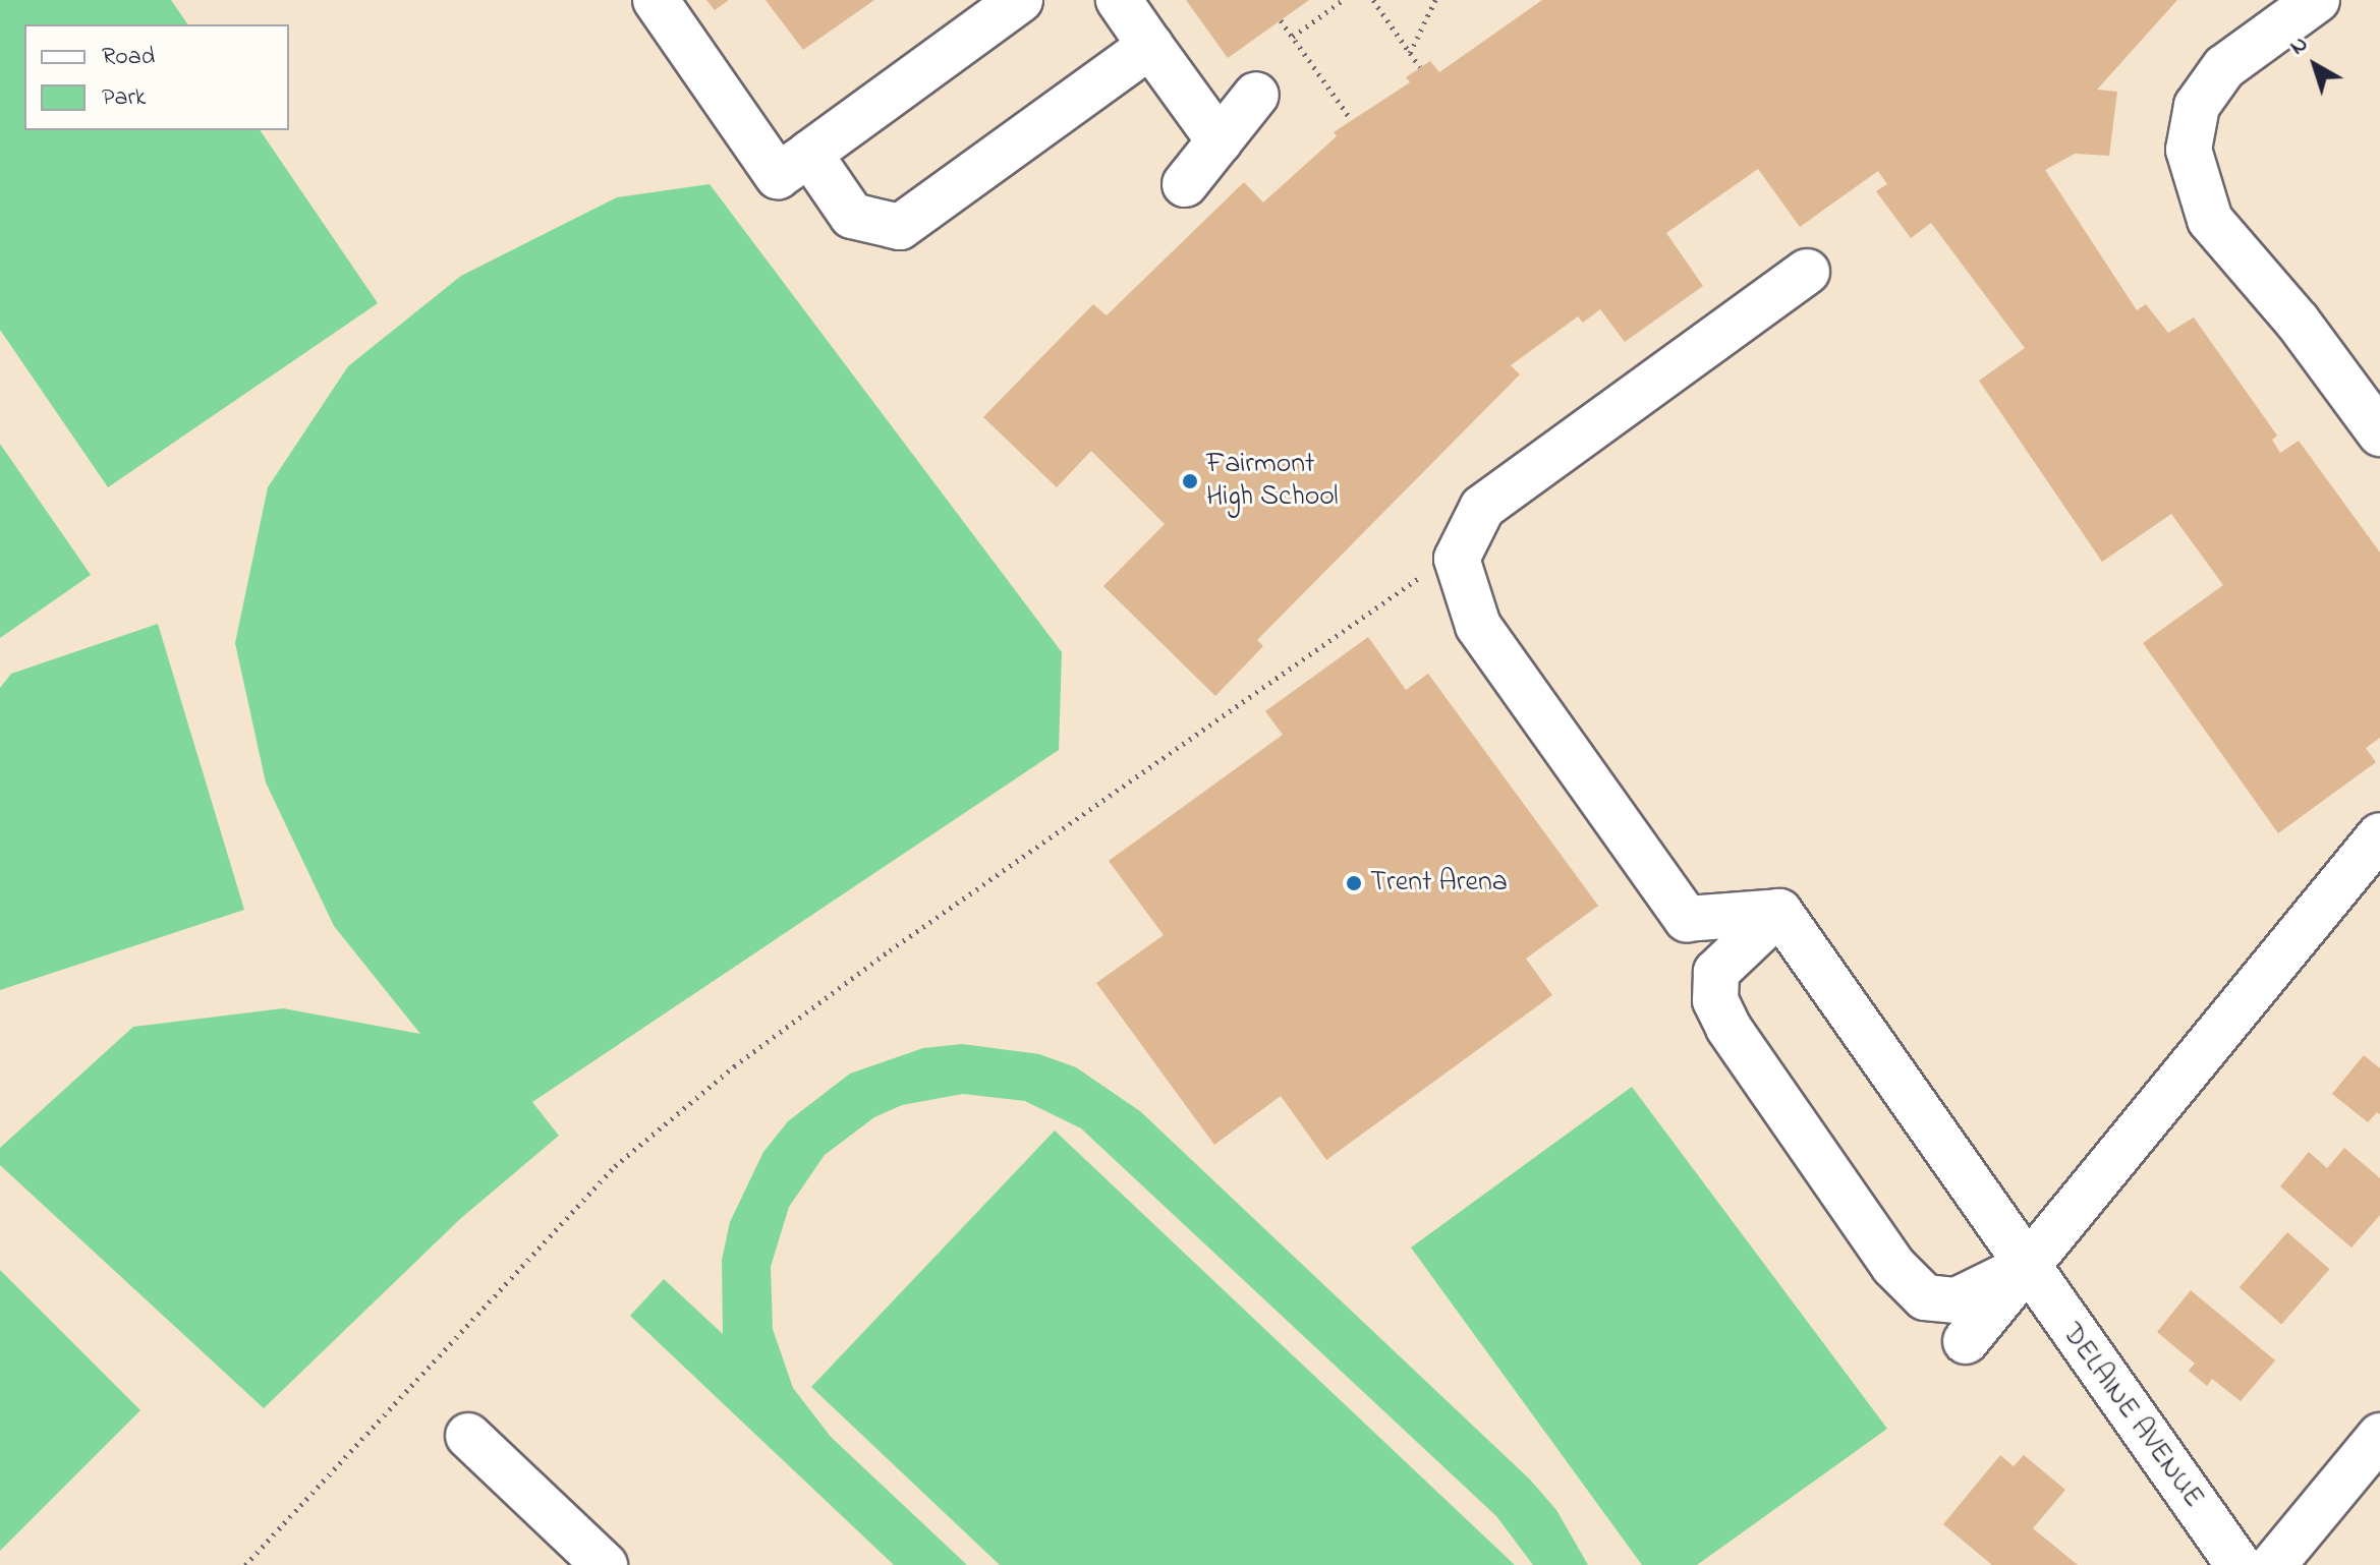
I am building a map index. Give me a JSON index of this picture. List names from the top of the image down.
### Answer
{
  "streets": {
    "street": ["DELAINE AVENUE"]
  },
  "places": ["Fairmont High School", "Trent Arena"],
  "legend": ["Road", "Park"],
  "north": "top left"
}
